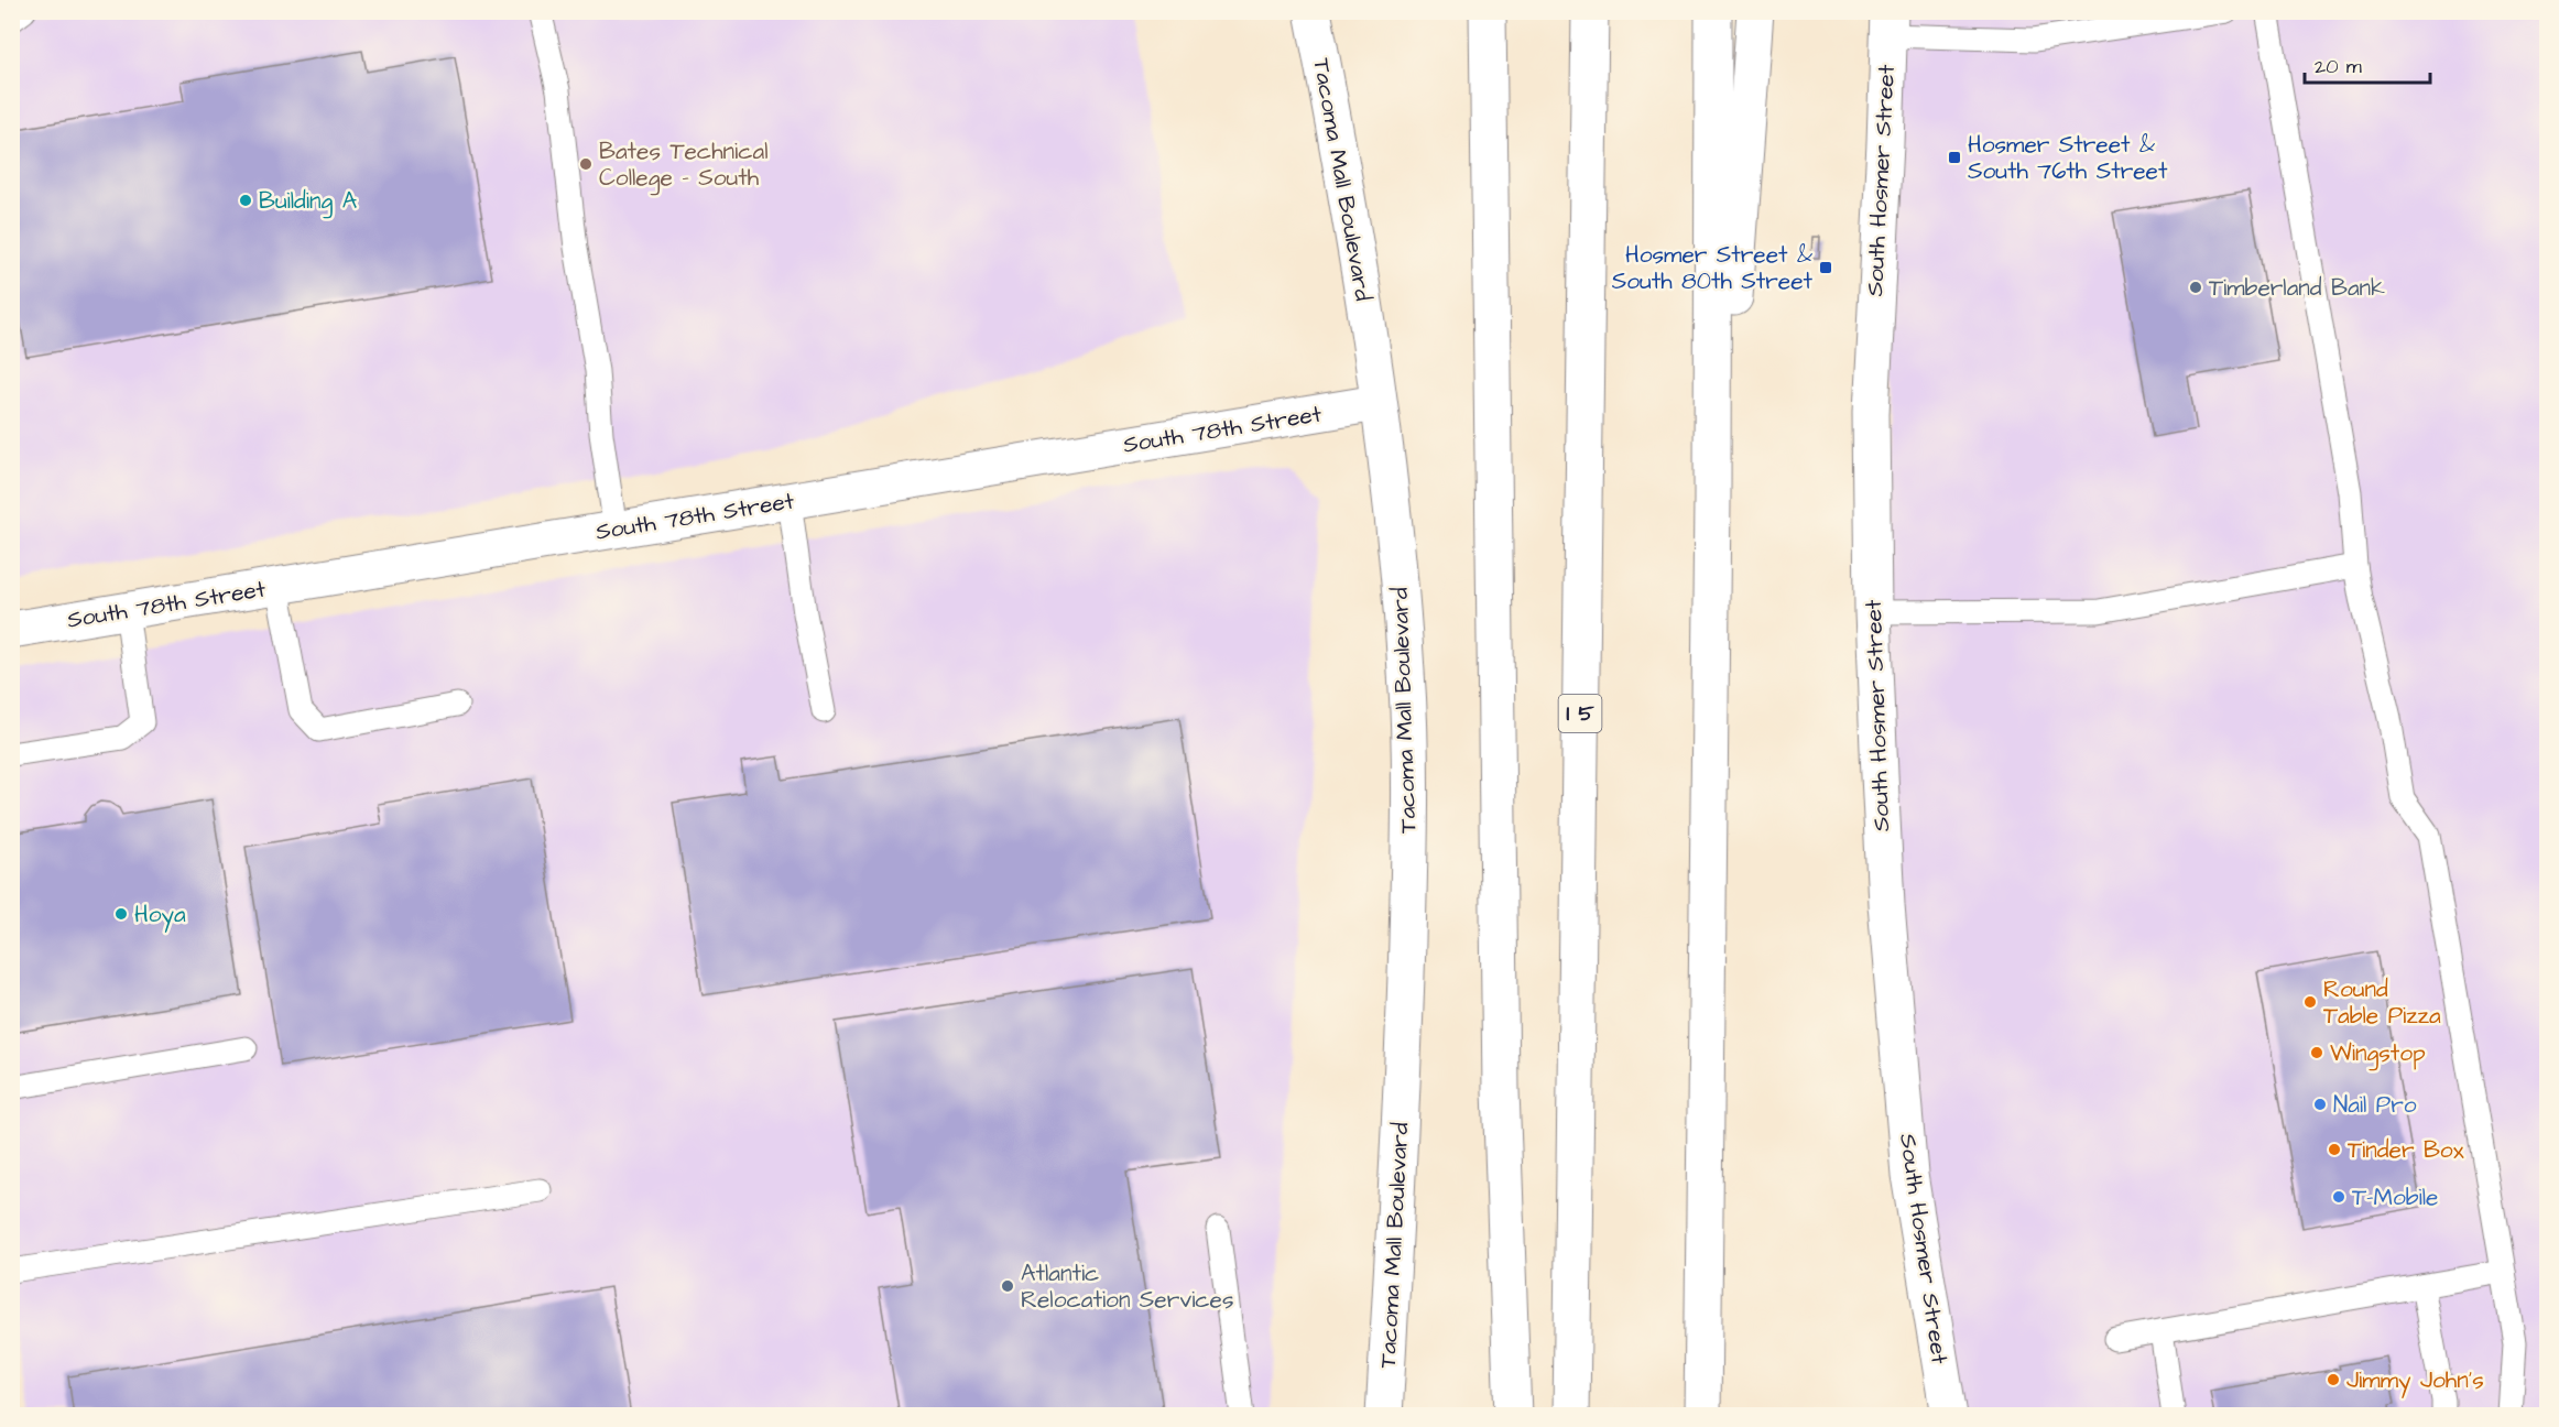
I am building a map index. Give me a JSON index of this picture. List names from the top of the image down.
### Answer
{
  "streets": {
    "main road": [
      "Tacoma Mall Boulevard",
      "South Hosmer Street",
      "South 78th Street",
      "I 5"
    ]
  },
  "crossings": [
    ["Tacoma Mall Boulevard", "South 78th Street"]
  ],
  "places": {
    "transit": ["Hosmer Street & South 76th Street", "Hosmer Street & South 80th Street"],
    "other": [
      "Bates Technical College - South",
      "Building A",
      "Timberland Bank",
      "Hoya",
      "Round Table Pizza",
      "Wingstop",
      "Nail Pro",
      "Tinder Box",
      "T-Mobile",
      "Atlantic Relocation Services",
      "Jimmy John's"
    ]
  },
  "scale_bar": "20 m"
}
